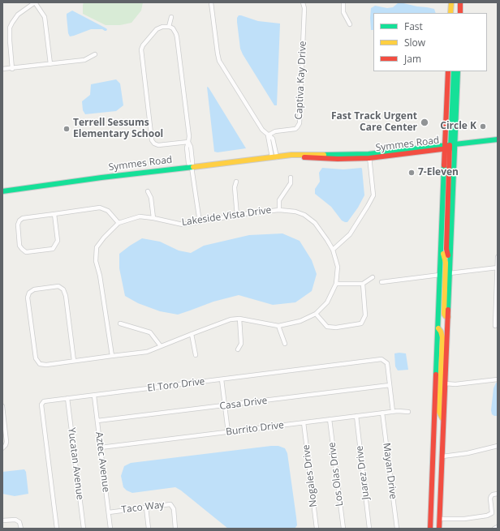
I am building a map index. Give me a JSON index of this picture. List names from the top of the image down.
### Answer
{
  "streets": {
    "main road": ["Symmes Road"],
    "street": [
      "Captiva Kay Drive",
      "Lakeside Vista Drive",
      "El Toro Drive",
      "Casa Drive",
      "Burrito Drive",
      "Aztec Avenue",
      "Yucatan Avenue",
      "Mayan Drive",
      "Juarez Drive",
      "Los Olas Drive",
      "Nogales Drive",
      "Taco Way"
    ]
  },
  "crossings": [
    ["El Toro Drive", "Casa Drive"],
    ["El Toro Drive", "Burrito Drive"],
    ["El Toro Drive", "Aztec Avenue"],
    ["El Toro Drive", "Yucatan Avenue"],
    ["Casa Drive", "Aztec Avenue"],
    ["Burrito Drive", "Aztec Avenue"],
    ["Burrito Drive", "Mayan Drive"],
    ["Burrito Drive", "Juarez Drive"],
    ["Burrito Drive", "Los Olas Drive"],
    ["Burrito Drive", "Nogales Drive"],
    ["Aztec Avenue", "Taco Way"]
  ],
  "places": [
    "Fast Track Urgent Care Center",
    "Circle K",
    "Terrell Sessums Elementary School",
    "7-Eleven"
  ],
  "legend": ["Fast", "Slow", "Jam"]
}
